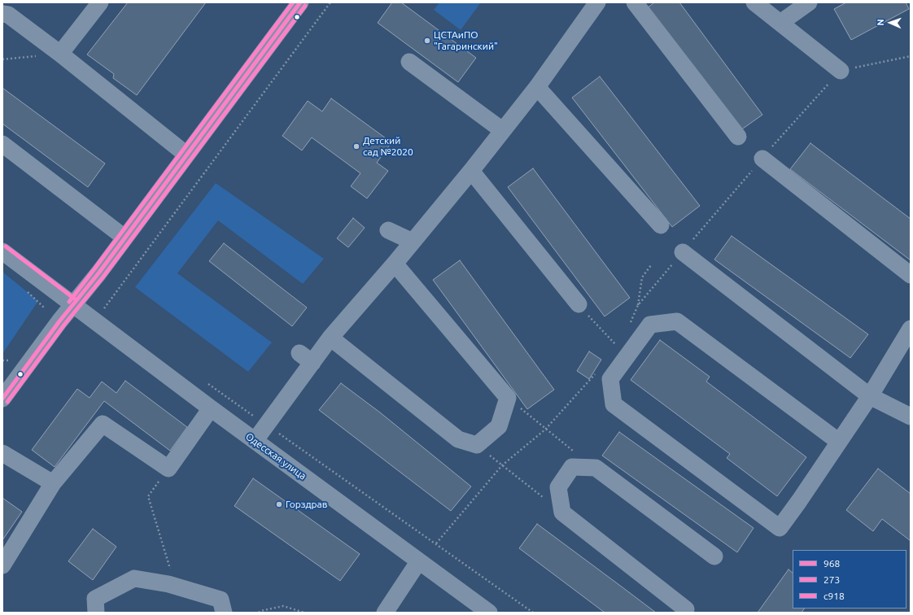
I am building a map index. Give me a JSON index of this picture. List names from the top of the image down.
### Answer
{
  "streets": {
    "street": ["Одесская улица"]
  },
  "places": ["ЦСТАиПО \"Гагаринский\"", "Детский сад №2020", "Горздрав"],
  "lines": ["transit line 968", "transit line с918", "transit line 273"],
  "legend": ["968", "273", "с918"],
  "north": "left"
}
